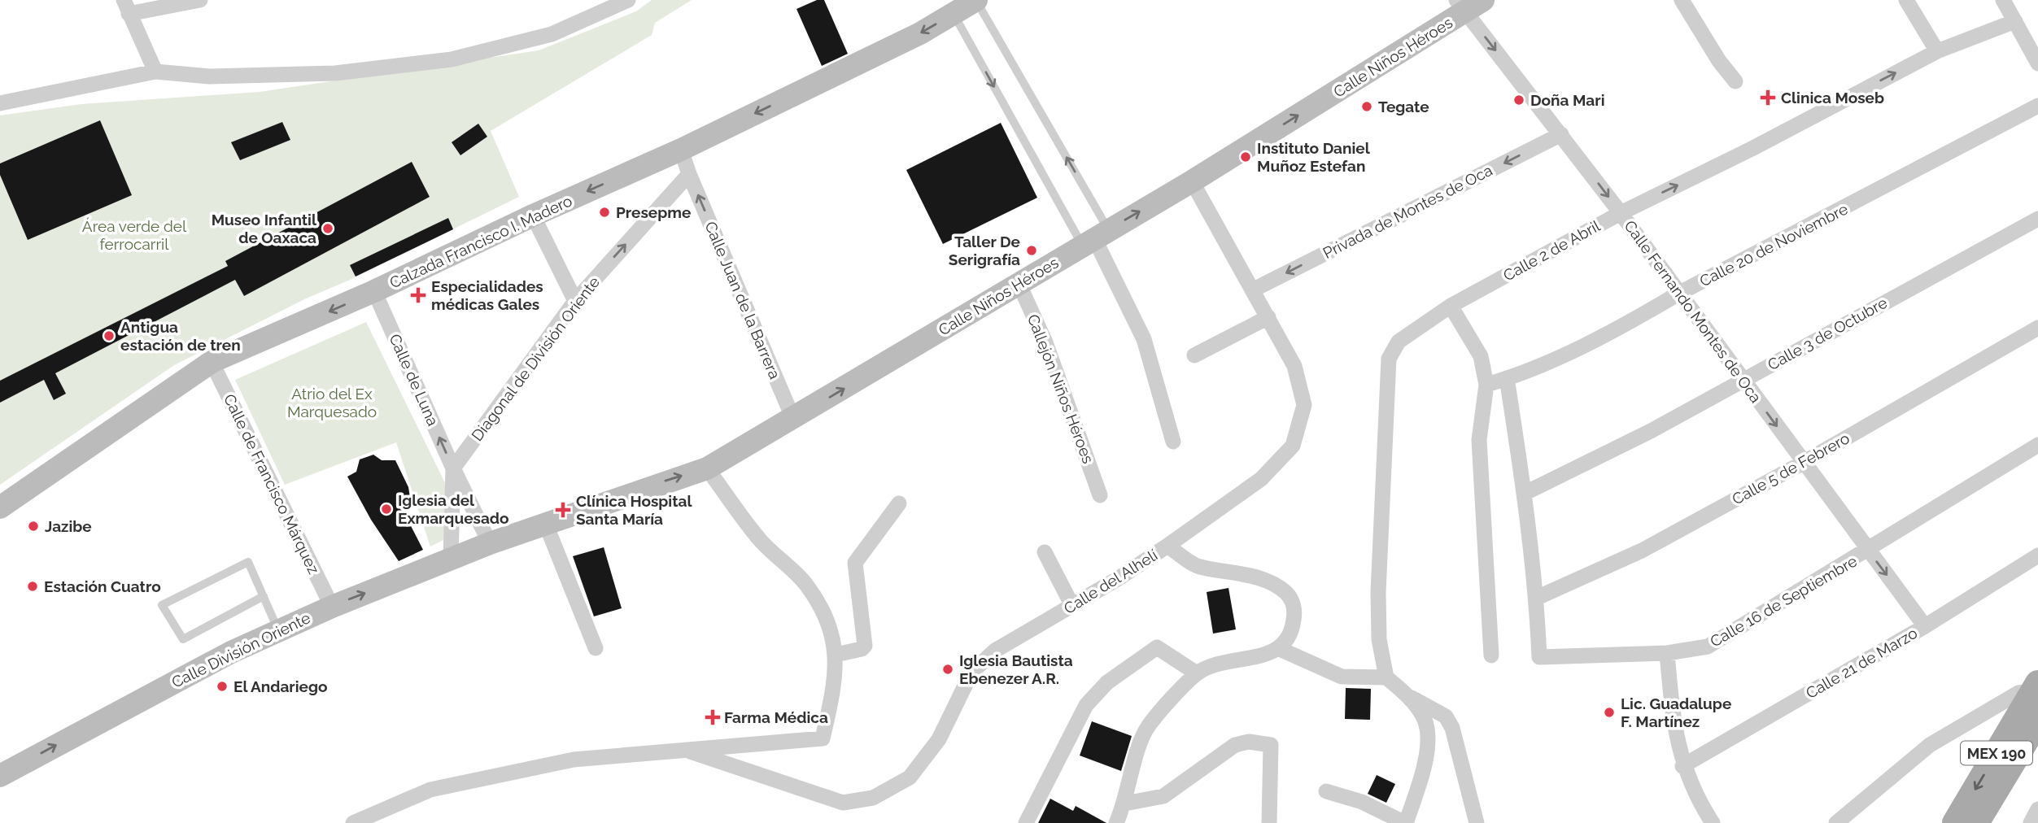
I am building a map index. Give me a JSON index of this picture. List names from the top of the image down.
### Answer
{
  "streets": {
    "main road": [
      "Calle Niños Héroes",
      "Calzada Francisco I. Madero",
      "Calle División Oriente",
      "MEX 190"
    ],
    "street": [
      "Privada de Montes de Oca",
      "Calle 20 de Noviembre",
      "Calle 2 de Abril",
      "Calle Juan de la Barrera",
      "Calle Fernando Montes de Oca",
      "Calle 3 de Octubre",
      "Diagonal de División Oriente",
      "Calle de Luna",
      "Callejón Niños Héroes",
      "Calle 5 de Febrero",
      "Calle de Francisco Márquez",
      "Calle del Alhelí",
      "Calle 16 de Septiembre",
      "Calle 21 de Marzo"
    ]
  },
  "crossings": [
    ["Calle Niños Héroes", "Calle Juan de la Barrera"],
    ["Calle Niños Héroes", "Calle Fernando Montes de Oca"],
    ["Calle Niños Héroes", "Calle de Luna"],
    ["Calle Niños Héroes", "Callejón Niños Héroes"],
    ["Calle Niños Héroes", "Calle del Alhelí"],
    ["Calle Niños Héroes", "Calle División Oriente"],
    ["Privada de Montes de Oca", "Calle Fernando Montes de Oca"],
    ["Privada de Montes de Oca", "Calle del Alhelí"],
    ["Calzada Francisco I. Madero", "Calle Juan de la Barrera"],
    ["Calzada Francisco I. Madero", "Calle de Luna"],
    ["Calzada Francisco I. Madero", "Calle de Francisco Márquez"],
    ["Calle 20 de Noviembre", "Calle Fernando Montes de Oca"],
    ["Calle 20 de Noviembre", "Calle 16 de Septiembre"],
    ["Calle 2 de Abril", "Calle Fernando Montes de Oca"],
    ["Calle Juan de la Barrera", "Diagonal de División Oriente"],
    ["Calle Fernando Montes de Oca", "Calle 3 de Octubre"],
    ["Calle Fernando Montes de Oca", "Calle 5 de Febrero"],
    ["Calle Fernando Montes de Oca", "Calle 16 de Septiembre"],
    ["Calle Fernando Montes de Oca", "Calle 21 de Marzo"],
    ["Calle 3 de Octubre", "Calle 16 de Septiembre"],
    ["Diagonal de División Oriente", "Calle de Luna"],
    ["Calle de Luna", "Calle División Oriente"],
    ["Calle 5 de Febrero", "Calle 16 de Septiembre"],
    ["Calle de Francisco Márquez", "Calle División Oriente"]
  ],
  "one_way": [
    "Calle Niños Héroes",
    "Privada de Montes de Oca",
    "Calzada Francisco I. Madero",
    "Calle Juan de la Barrera",
    "Calle Fernando Montes de Oca",
    "Diagonal de División Oriente",
    "Calle de Luna",
    "Calle División Oriente"
  ],
  "parks": ["Área verde del ferrocarril", "Atrio del Ex Marquesado"],
  "places": {
    "health": [
      "Clinica Moseb",
      "Especialidades médicas Gales",
      "Clínica Hospital Santa María",
      "Farma Médica"
    ],
    "other": [
      "Doña Mari",
      "Tegate",
      "Instituto Daniel Muñoz Estefan",
      "Presepme",
      "Museo Infantil de Oaxaca",
      "Taller De Serigrafía",
      "Antigua estación de tren",
      "Iglesia del Exmarquesado",
      "Jazibe",
      "Estación Cuatro",
      "Iglesia Bautista Ebenezer A.R.",
      "El Andariego",
      "Lic. Guadalupe F. Martínez"
    ]
  }
}
